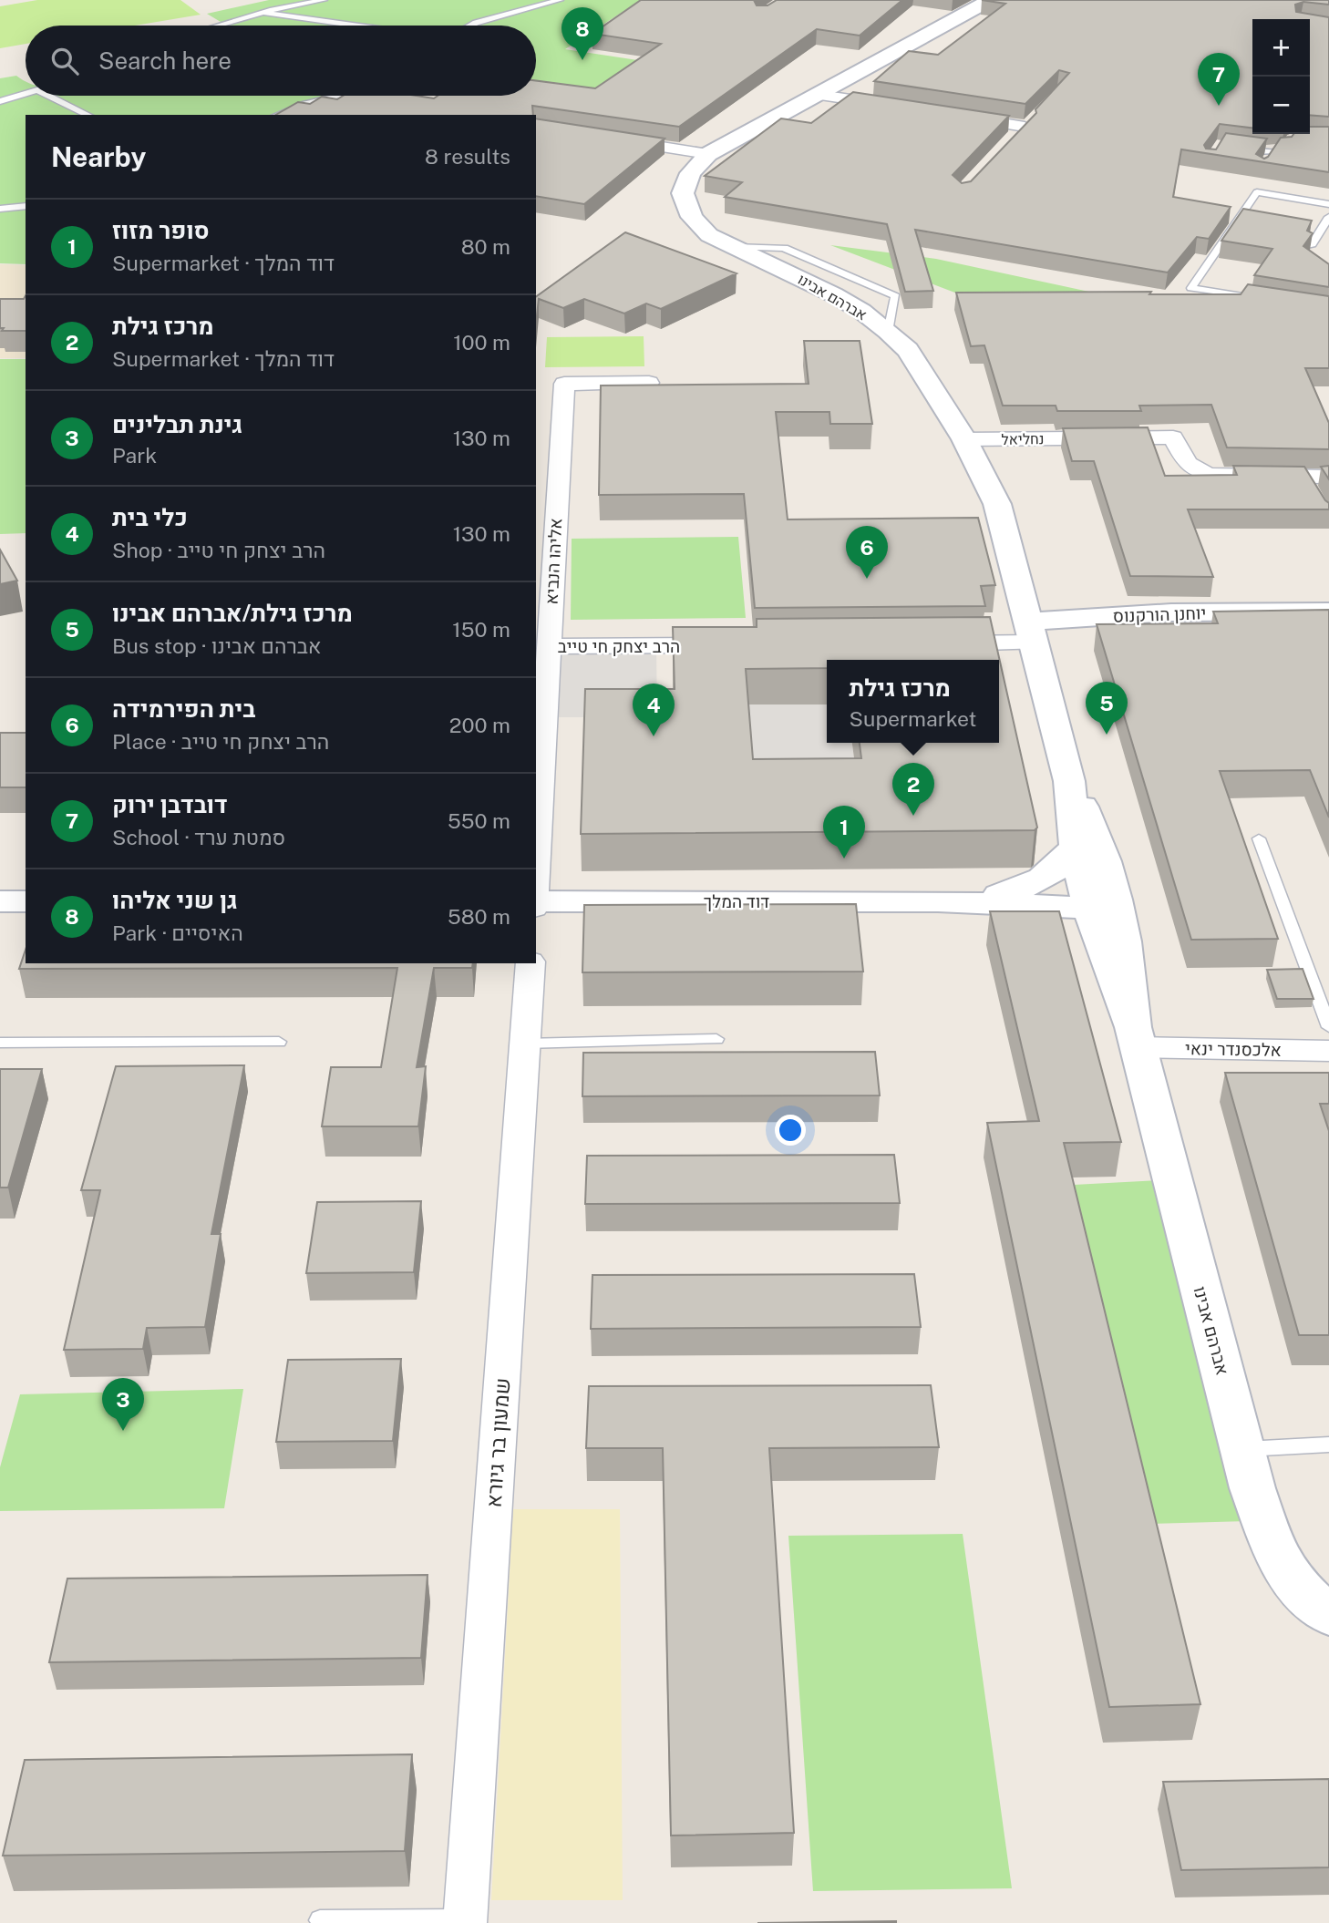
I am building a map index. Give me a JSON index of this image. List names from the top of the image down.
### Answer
{
  "streets": {
    "street": [
      "אברהם אבינו",
      "נחליאל",
      "אליהו הנביא",
      "יוחנן הורקנוס",
      "הרב יצחק חי טייב",
      "דוד המלך",
      "אלכסנדר ינאי",
      "שמעון בר גיורא"
    ]
  },
  "crossings": [
    ["אברהם אבינו", "נחליאל"],
    ["אברהם אבינו", "יוחנן הורקנוס"],
    ["אברהם אבינו", "דוד המלך"],
    ["אברהם אבינו", "אלכסנדר ינאי"],
    ["אליהו הנביא", "הרב יצחק חי טייב"]
  ],
  "page": {
    "pins": [
      "8",
      "7",
      "6",
      "5",
      "4",
      "2",
      "1",
      "3"
    ],
    "map_buttons": ["+", "−"],
    "search": "Search here",
    "heading": ["Nearby", "8 results"],
    "list": [
      {
        "mark": "1",
        "name": "סופר מזוז",
        "note": "Supermarket · דוד המלך",
        "value": "80 m"
      },
      {
        "mark": "2",
        "name": "מרכז גילת",
        "note": "Supermarket · דוד המלך",
        "value": "100 m"
      },
      {
        "mark": "3",
        "name": "גינת תבלינים",
        "note": "Park",
        "value": "130 m"
      },
      {
        "mark": "4",
        "name": "כלי בית",
        "note": "Shop · הרב יצחק חי טייב",
        "value": "130 m"
      },
      {
        "mark": "5",
        "name": "מרכז גילת/אברהם אבינו",
        "note": "Bus stop · אברהם אבינו",
        "value": "150 m"
      },
      {
        "mark": "6",
        "name": "בית הפירמידה",
        "note": "Place · הרב יצחק חי טייב",
        "value": "200 m"
      },
      {
        "mark": "7",
        "name": "דובדבן ירוק",
        "note": "School · סמטת ערד",
        "value": "550 m"
      },
      {
        "mark": "8",
        "name": "גן שני אליהו",
        "note": "Park · האיסיים",
        "value": "580 m"
      }
    ],
    "popup": ["מרכז גילת", "Supermarket"]
  }
}
